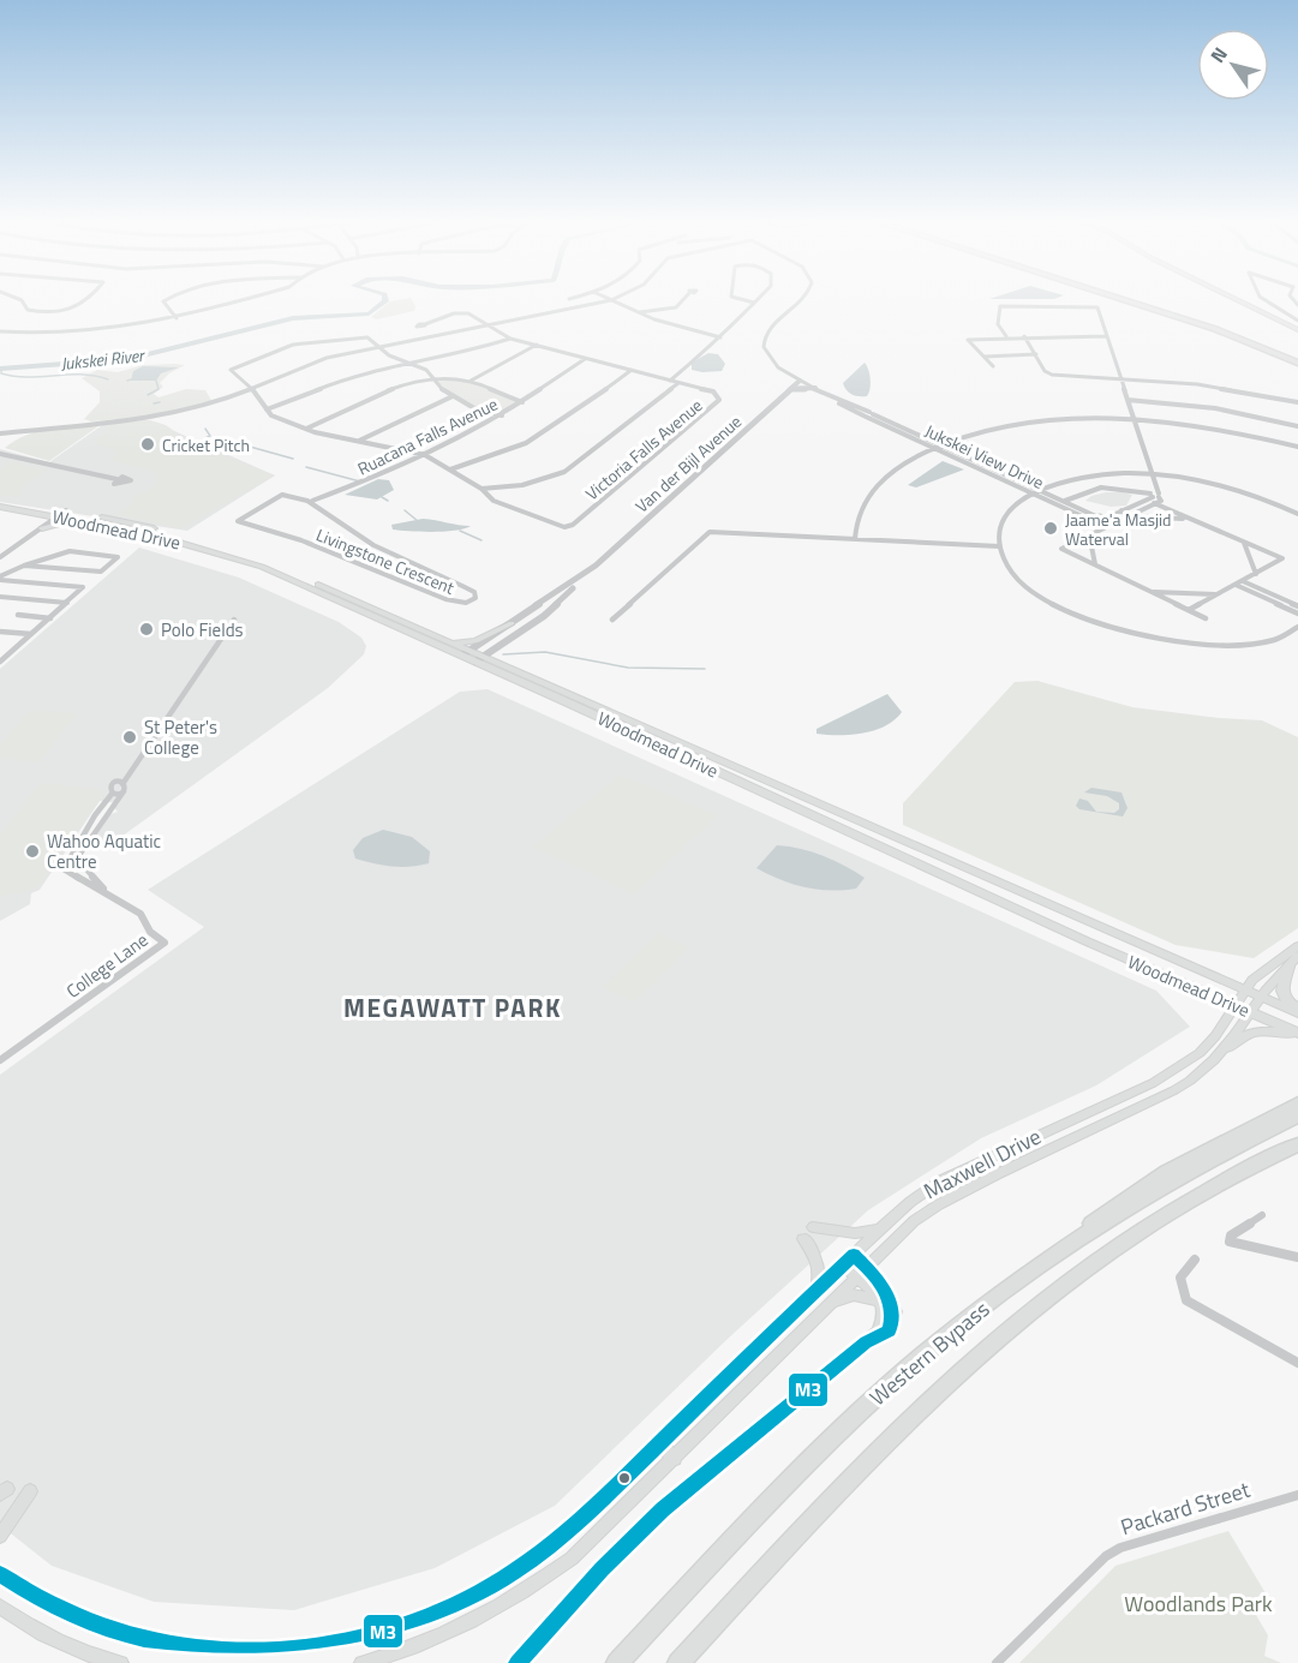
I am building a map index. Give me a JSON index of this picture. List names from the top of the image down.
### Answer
{
  "streets": {
    "highway": ["Western Bypass"],
    "main road": ["Woodmead Drive", "Maxwell Drive"],
    "street": [
      "Ruacana Falls Avenue",
      "Victoria Falls Avenue",
      "Jukskei View Drive",
      "Van der Bijl Avenue",
      "Livingstone Crescent",
      "College Lane",
      "Packard Street"
    ]
  },
  "crossings": [
    ["Ruacana Falls Avenue", "Victoria Falls Avenue"],
    ["Ruacana Falls Avenue", "Livingstone Crescent"],
    ["Jukskei View Drive", "Van der Bijl Avenue"],
    ["Van der Bijl Avenue", "Woodmead Drive"],
    ["Woodmead Drive", "Maxwell Drive"]
  ],
  "districts": ["MEGAWATT PARK"],
  "water": ["Jukskei River"],
  "parks": ["Woodlands Park"],
  "places": [
    "Cricket Pitch",
    "Jaame'a Masjid Waterval",
    "Polo Fields",
    "St Peter's College",
    "Wahoo Aquatic Centre"
  ],
  "lines": ["transit line M3"],
  "north": "top left"
}
